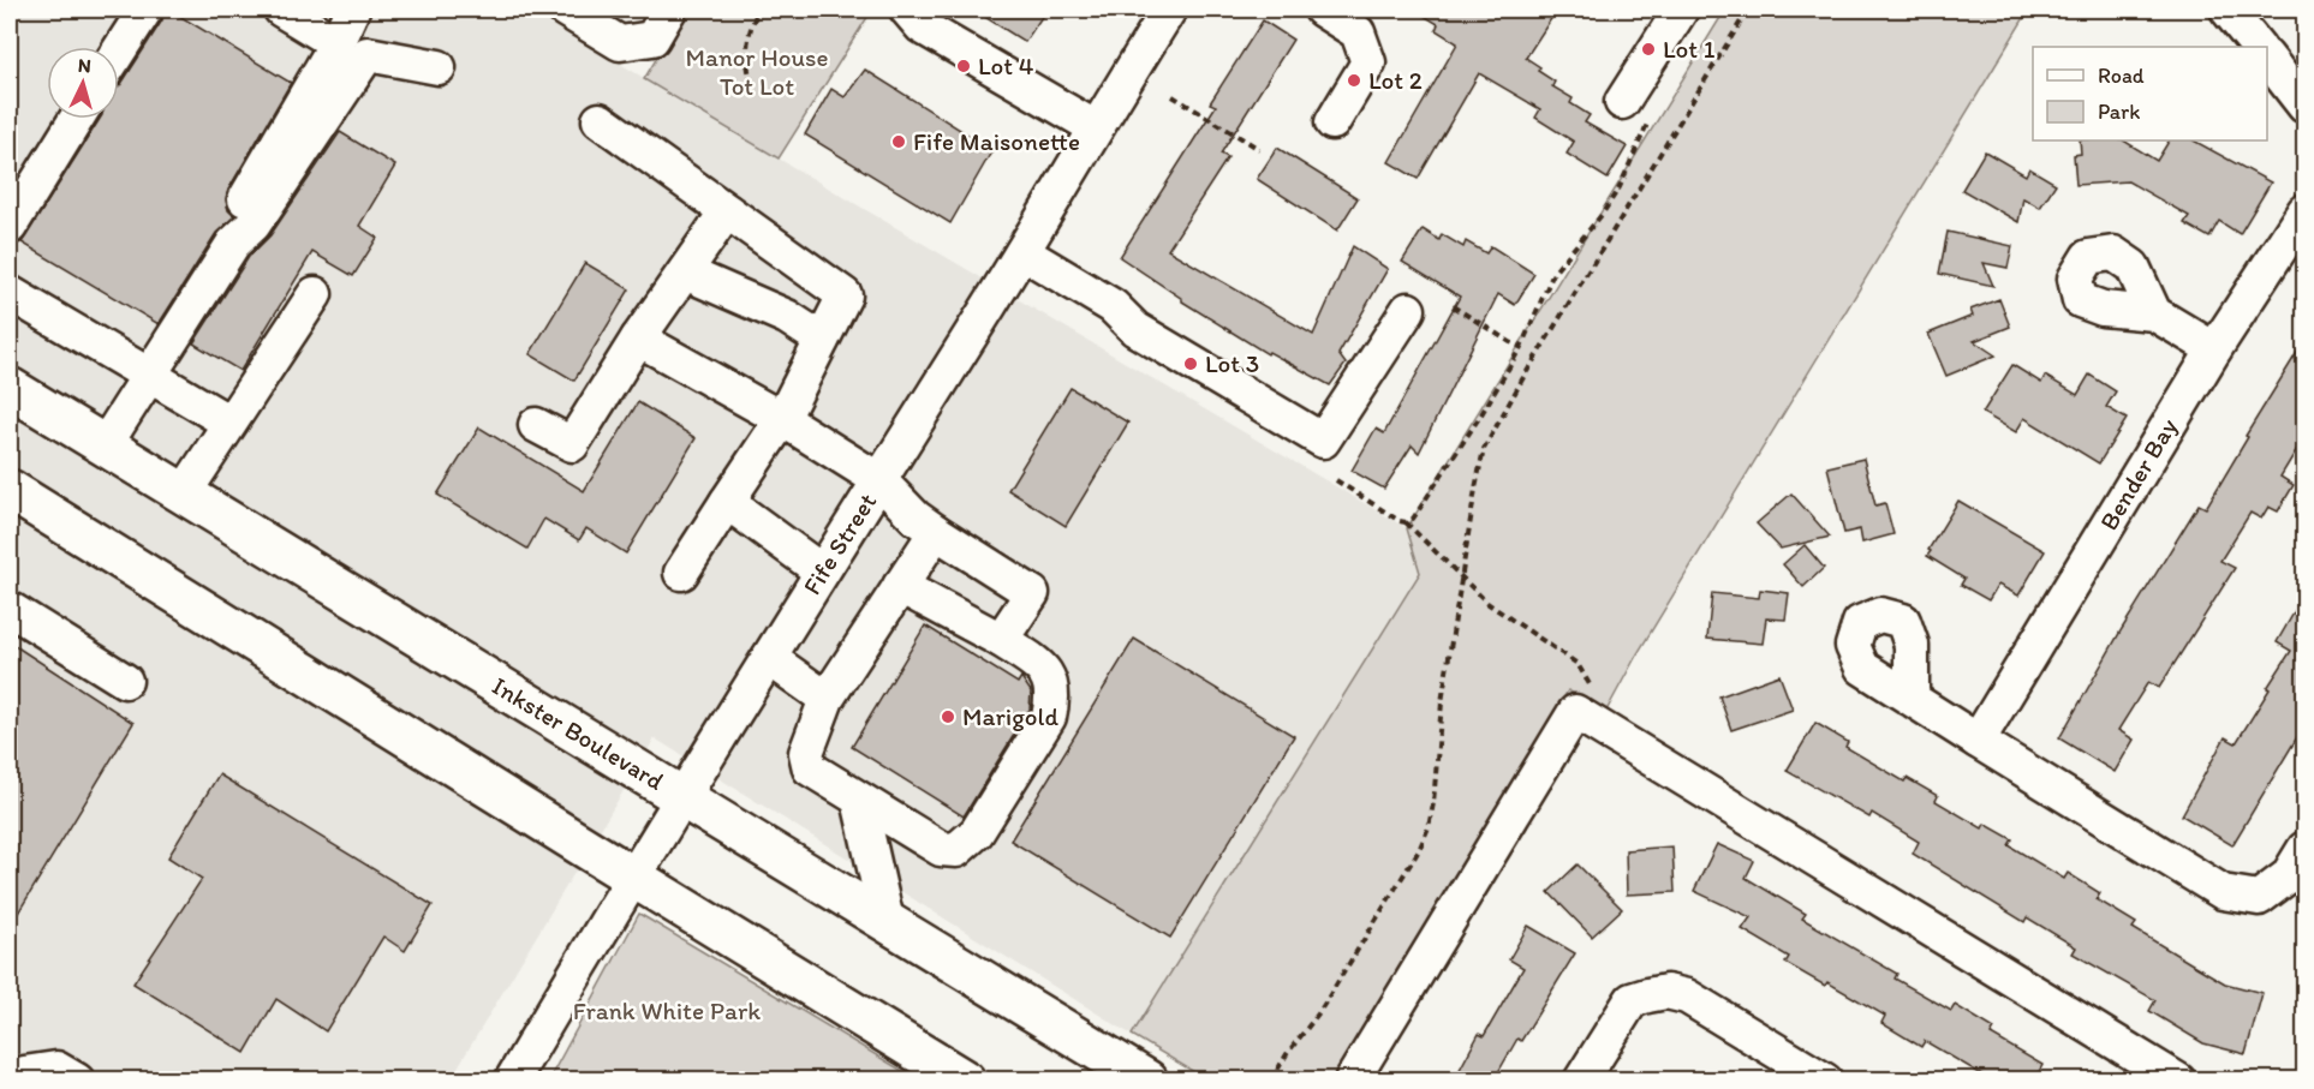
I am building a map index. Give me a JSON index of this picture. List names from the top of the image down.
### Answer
{
  "streets": {
    "main road": ["Inkster Boulevard"],
    "street": ["Bender Bay", "Fife Street"]
  },
  "crossings": [
    ["Fife Street", "Inkster Boulevard"]
  ],
  "parks": ["Manor House Tot Lot", "Frank White Park"],
  "places": [
    "Lot 1",
    "Lot 4",
    "Lot 2",
    "Fife Maisonette",
    "Lot 3",
    "Marigold"
  ],
  "legend": ["Road", "Park"],
  "north": "top"
}
